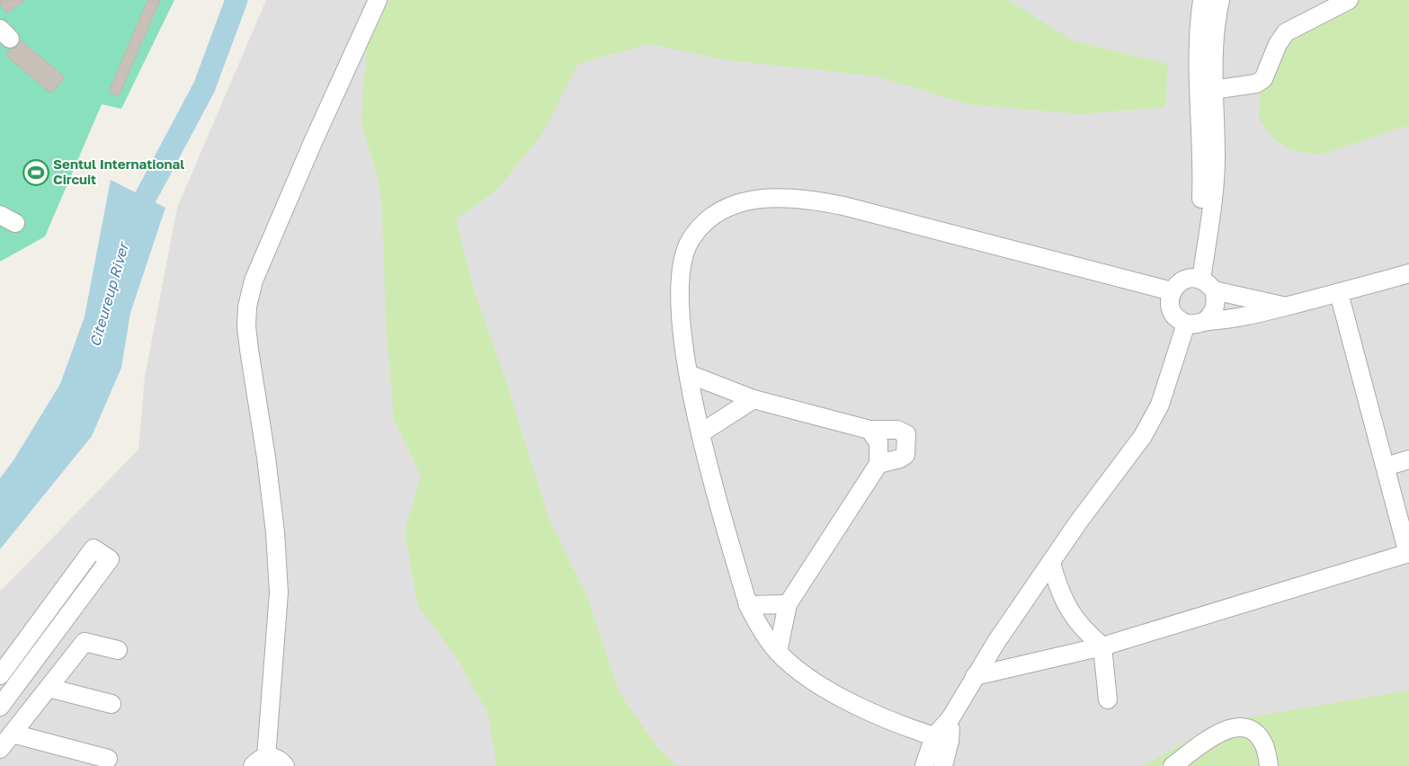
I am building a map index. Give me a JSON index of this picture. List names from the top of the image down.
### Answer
{
  "water": ["Citeureup River"],
  "places": {
    "sports": ["Sentul International Circuit"]
  }
}
